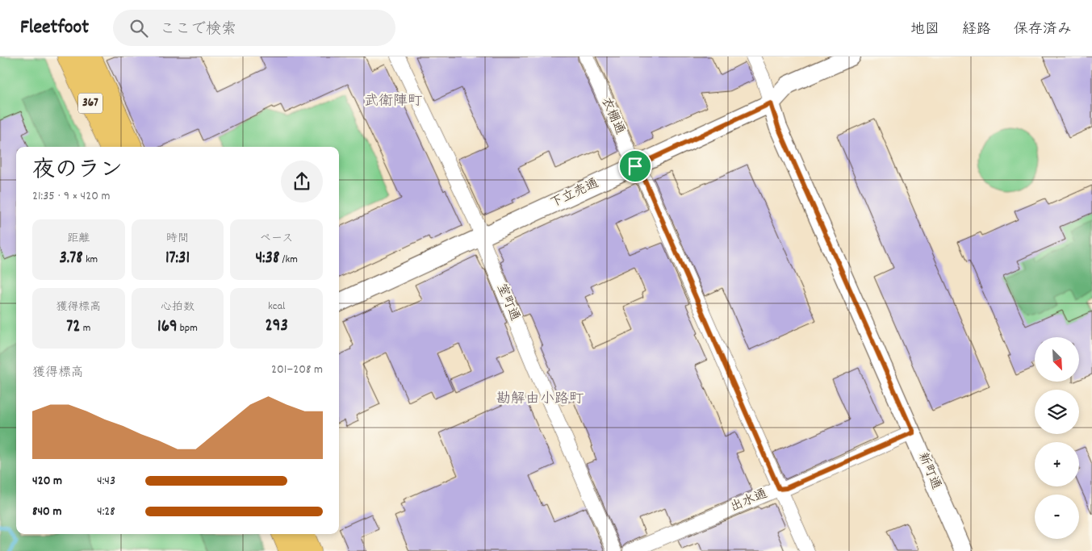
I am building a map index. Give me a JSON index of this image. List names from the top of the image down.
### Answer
{
  "streets": {
    "highway": ["367"],
    "street": [
      "衣棚通",
      "下立売通",
      "室町通",
      "新町通",
      "出水通"
    ]
  },
  "crossings": [
    ["衣棚通", "下立売通"],
    ["衣棚通", "出水通"],
    ["下立売通", "室町通"],
    ["下立売通", "新町通"],
    ["新町通", "出水通"]
  ],
  "districts": ["武衛陣町", "勘解由小路町"],
  "north": "bottom right",
  "page": {
    "header": "Fleetfoot",
    "search": "ここで検索",
    "nav": ["地図", "経路", "保存済み"],
    "heading": ["夜のラン", "21:35 · 9 × 420 m"],
    "stats": [
      ["距離", "3.78 km"],
      ["時間", "17:31"],
      ["ペース", "4:38 /km"],
      ["獲得標高", "72 m"],
      ["心拍数", "169 bpm"],
      ["kcal", "293"]
    ],
    "map_buttons": ["+", "−"],
    "chart": ["獲得標高", "201–208 m"],
    "list": [
      {
        "name": "420 m",
        "note": "4:43"
      },
      {
        "name": "840 m",
        "note": "4:28"
      }
    ]
  }
}
